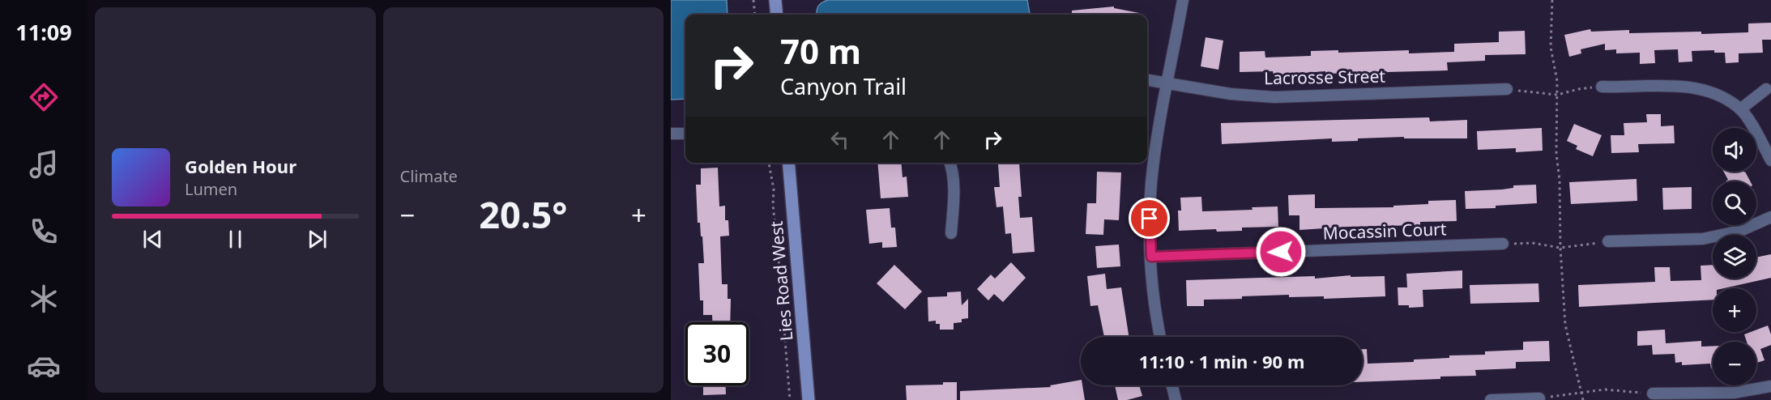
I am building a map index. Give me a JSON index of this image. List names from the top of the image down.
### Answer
{
  "streets": {
    "street": ["Lacrosse Street", "Mocassin Court", "Lies Road West"]
  },
  "page": {
    "tabs": "11:09",
    "tile": "Climate",
    "turn": ["70 m", "Canyon Trail"],
    "map_buttons": ["+", "−"],
    "song": ["Golden Hour", "Lumen"],
    "heat": ["−", "20.5°", "+"],
    "limit": "30",
    "trip": "11:10 · 1 min · 90 m"
  }
}
